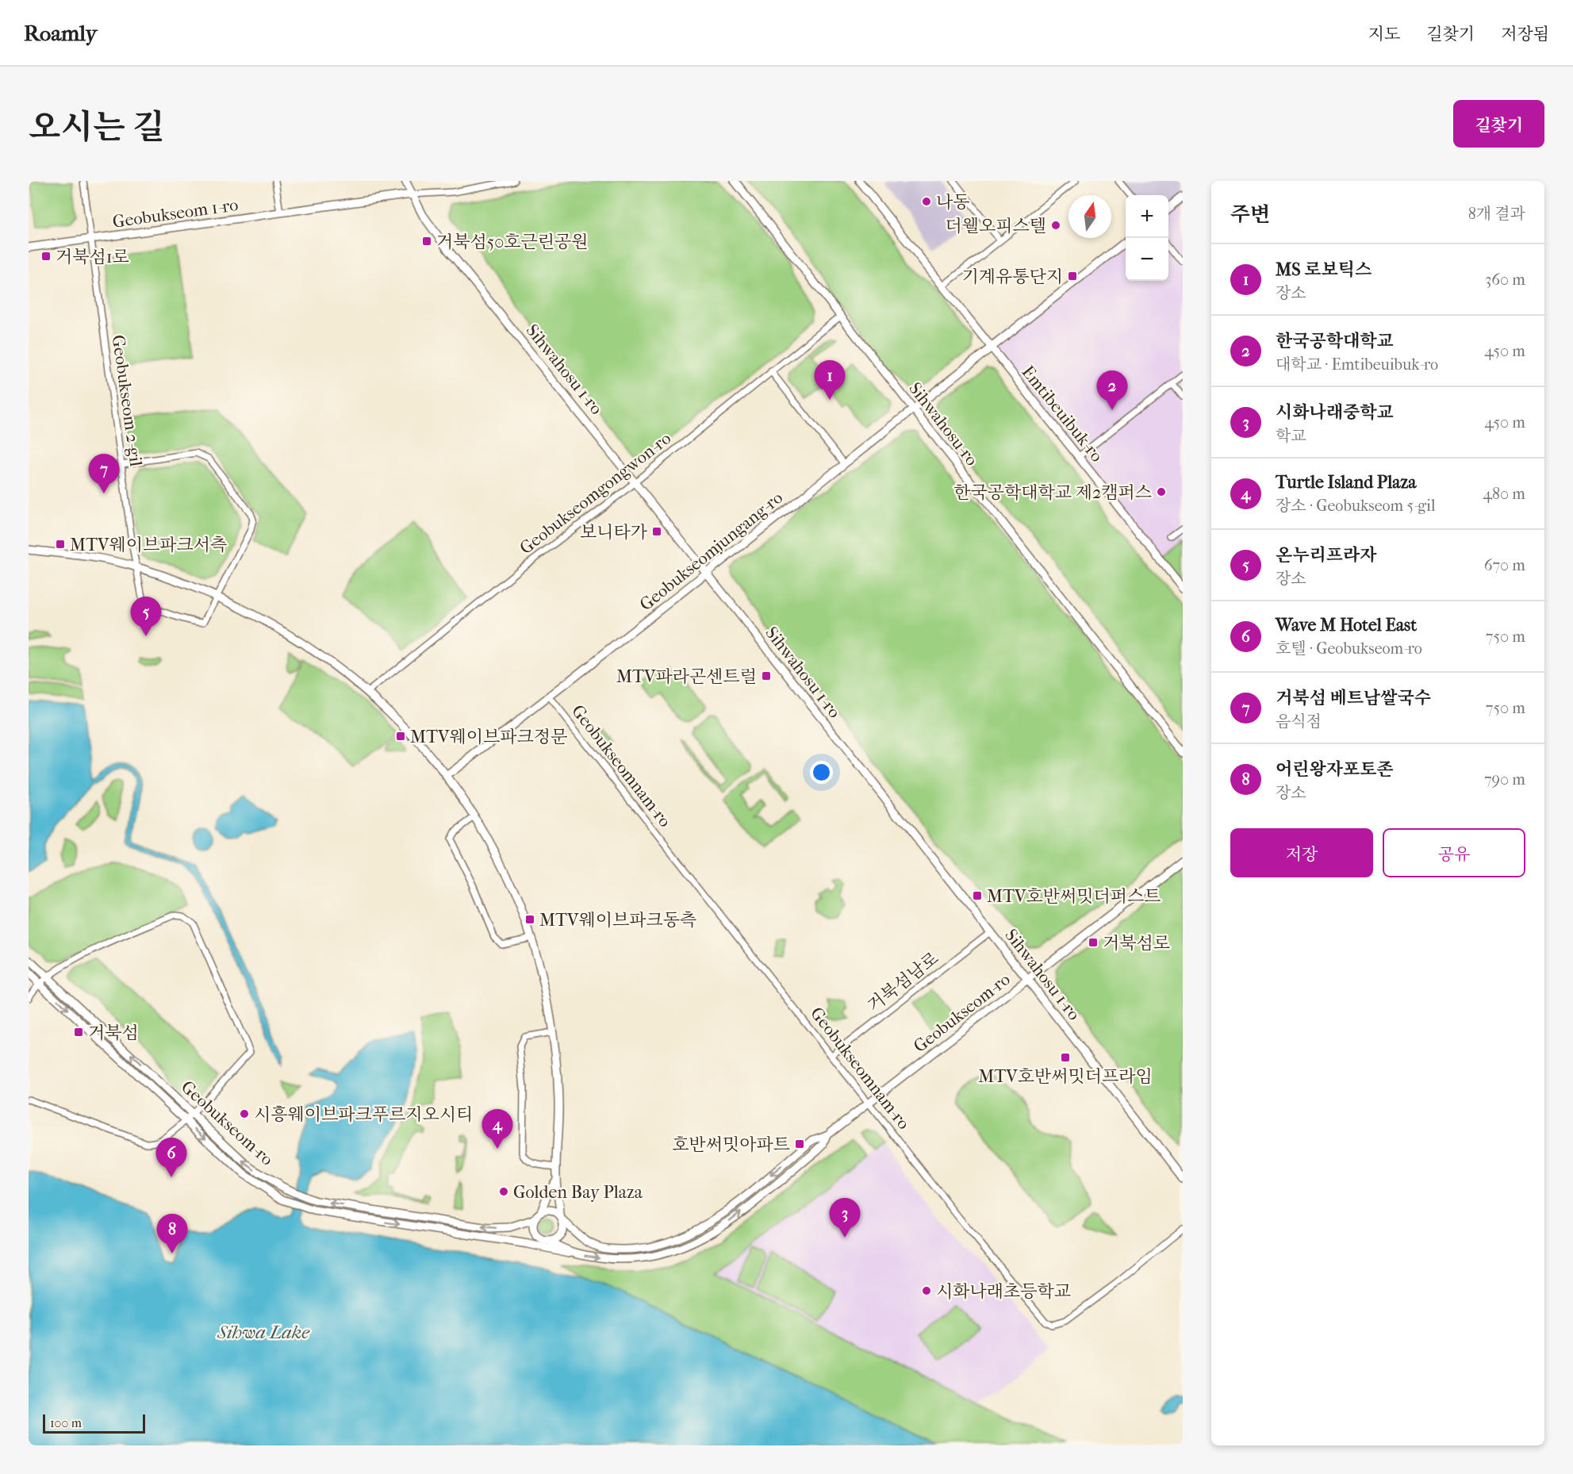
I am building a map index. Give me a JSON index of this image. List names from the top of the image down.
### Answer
{
  "streets": {
    "street": [
      "Geobukseom 1-ro",
      "Sihwahosu 1-ro",
      "Geobukseom 2-gil",
      "Emtibeuibuk-ro",
      "Sihwahosu-ro",
      "Geobukseomgongwon-ro",
      "Geobukseomjungang-ro",
      "Geobukseomnam-ro",
      "거북섬남로",
      "Geobukseom-ro"
    ]
  },
  "crossings": [
    ["Geobukseom 1-ro", "Sihwahosu 1-ro"],
    ["Geobukseom 1-ro", "Geobukseom 2-gil"],
    ["Sihwahosu 1-ro", "Geobukseomgongwon-ro"],
    ["Sihwahosu 1-ro", "Geobukseomjungang-ro"],
    ["Sihwahosu 1-ro", "거북섬남로"],
    ["Sihwahosu 1-ro", "Geobukseom-ro"],
    ["Emtibeuibuk-ro", "Geobukseomjungang-ro"],
    ["Sihwahosu-ro", "Geobukseomgongwon-ro"],
    ["Sihwahosu-ro", "Geobukseomjungang-ro"],
    ["Geobukseomjungang-ro", "Geobukseomnam-ro"],
    ["Geobukseomnam-ro", "거북섬남로"],
    ["Geobukseomnam-ro", "Geobukseom-ro"]
  ],
  "water": ["Sihwa Lake"],
  "places": {
    "other": [
      "나동",
      "더웰오피스텔",
      "한국공학대학교 제2캠퍼스",
      "시흥웨이브파크푸르지오시티",
      "Golden Bay Plaza",
      "시화나래초등학교"
    ],
    "transit": [
      "거북섬50호근린공원",
      "거북섬1로",
      "기계유통단지",
      "보니타가",
      "MTV웨이브파크서측",
      "MTV파라곤센트럴",
      "MTV웨이브파크정문",
      "MTV호반써밋더퍼스트",
      "MTV웨이브파크동측",
      "거북섬로",
      "거북섬",
      "MTV호반써밋더프라임",
      "호반써밋아파트"
    ]
  },
  "scale_bar": "100 m",
  "north": "top",
  "page": {
    "header": "Roamly",
    "nav": ["지도", "길찾기", "저장됨"],
    "title": "오시는 길",
    "buttons": [
      "길찾기",
      ["저장", "공유"]
    ],
    "heading": ["주변", "8개 결과"],
    "map_buttons": ["+", "−"],
    "list": [
      {
        "mark": "1",
        "name": "MS 로보틱스",
        "note": "장소",
        "value": "360 m"
      },
      {
        "mark": "2",
        "name": "한국공학대학교",
        "note": "대학교 · Emtibeuibuk-ro",
        "value": "450 m"
      },
      {
        "mark": "3",
        "name": "시화나래중학교",
        "note": "학교",
        "value": "450 m"
      },
      {
        "mark": "4",
        "name": "Turtle Island Plaza",
        "note": "장소 · Geobukseom 5-gil",
        "value": "480 m"
      },
      {
        "mark": "5",
        "name": "온누리프라자",
        "note": "장소",
        "value": "670 m"
      },
      {
        "mark": "6",
        "name": "Wave M Hotel East",
        "note": "호텔 · Geobukseom-ro",
        "value": "750 m"
      },
      {
        "mark": "7",
        "name": "거북섬 베트남쌀국수",
        "note": "음식점",
        "value": "750 m"
      },
      {
        "mark": "8",
        "name": "어린왕자포토존",
        "note": "장소",
        "value": "790 m"
      }
    ],
    "pins": [
      "1",
      "2",
      "7",
      "5",
      "4",
      "6",
      "3",
      "8"
    ],
    "scale": "100 m"
  }
}
